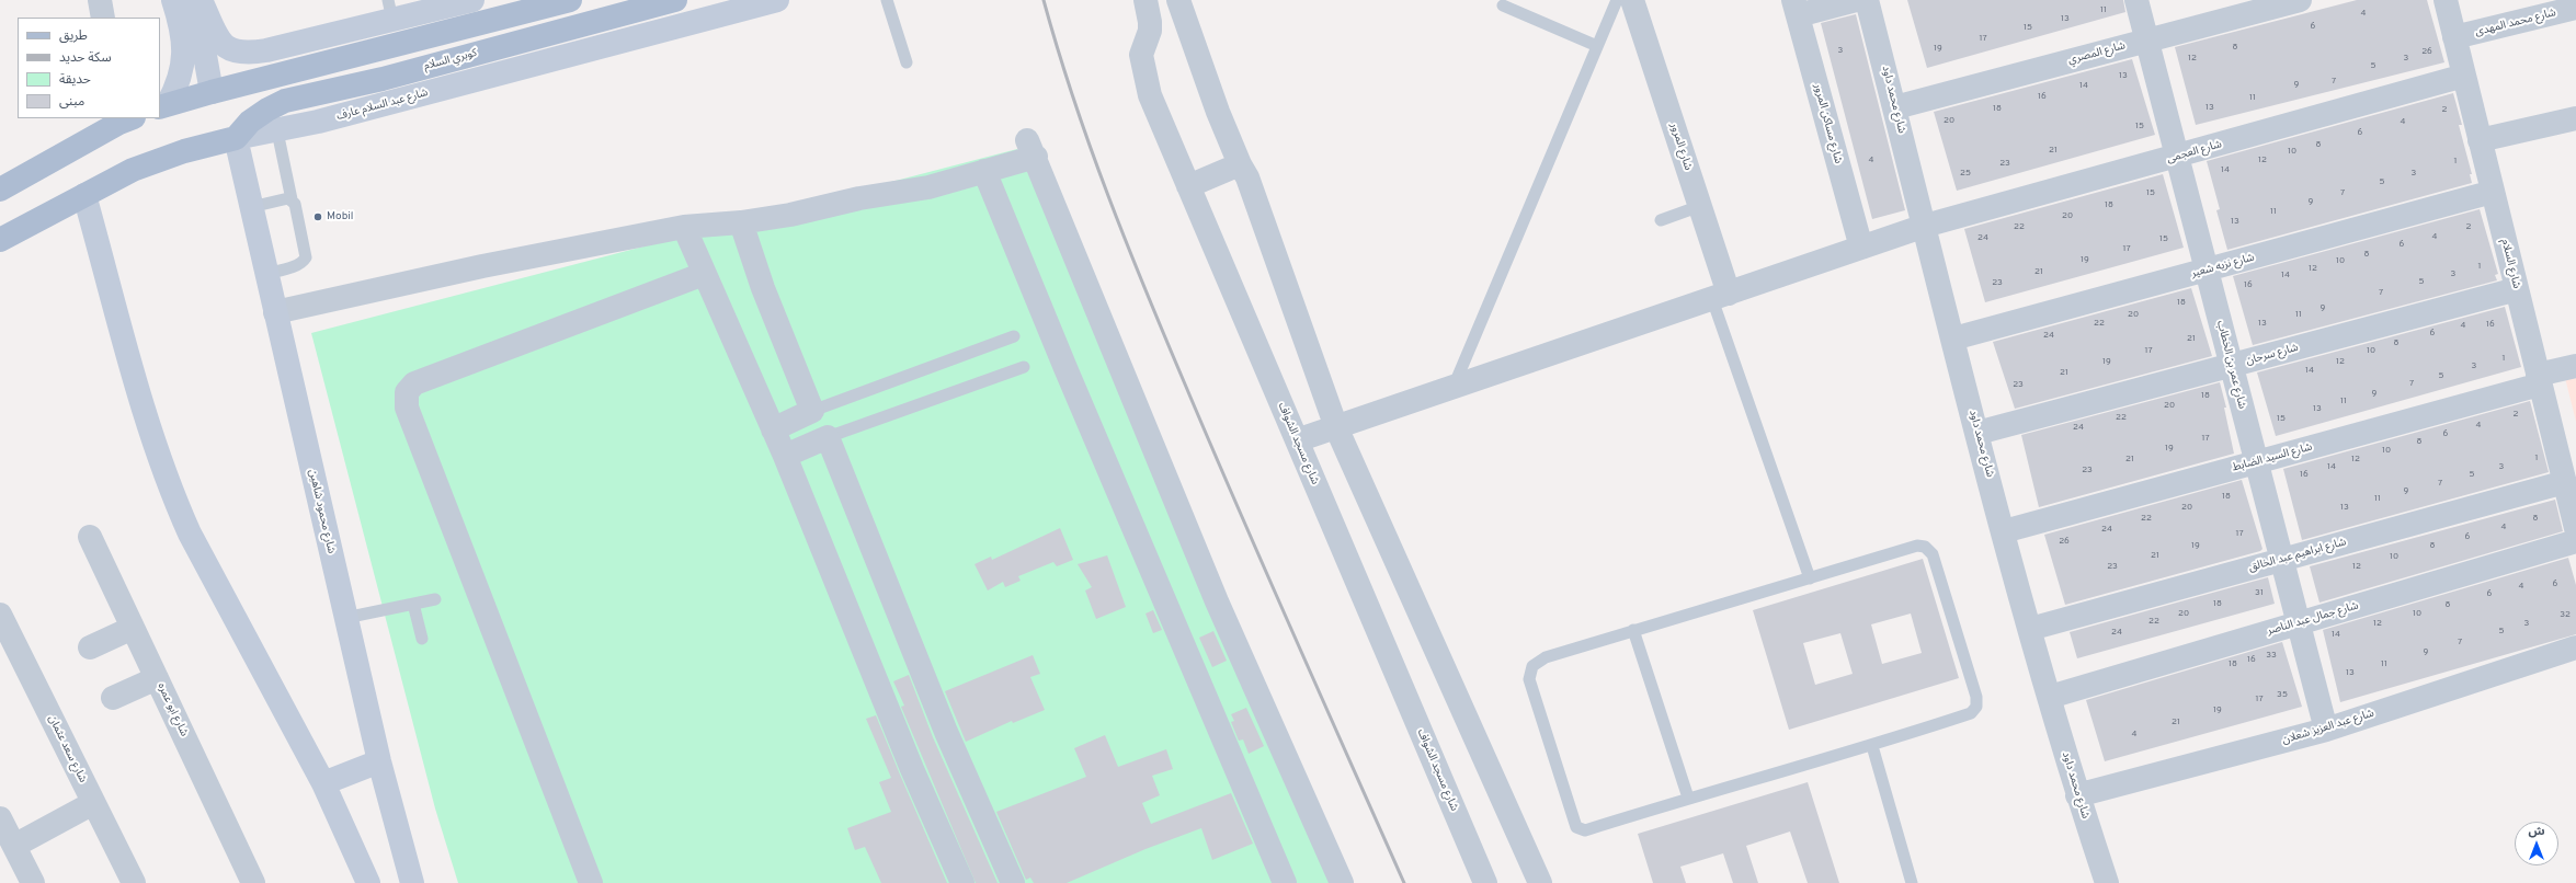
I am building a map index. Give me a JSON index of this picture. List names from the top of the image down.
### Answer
{
  "streets": {
    "main road": ["كوبري السلام", "شارع عبد السلام عارف", "شارع محمود شاهين"],
    "street": [
      "شارع محمد المهدى",
      "شارع المصري",
      "شارع محمد داود",
      "شارع مساكن المرور",
      "شارع المرور",
      "شارع العجمى",
      "شارع السلام",
      "شارع نزيه شعير",
      "شارع سرحان",
      "شارع عمر بن الخطاب",
      "شارع مسجد الشواف",
      "شارع السيد الضابط",
      "شارع ابراهيم عبد الخالق",
      "شارع جمال عبد الناصر",
      "شارع ابو عمره",
      "شارع عبد العزيز شعلان",
      "شارع سعد عثمان"
    ]
  },
  "crossings": [
    ["شارع محمد المهدى", "شارع السلام"],
    ["شارع المصري", "شارع محمد داود"],
    ["شارع المصري", "شارع عمر بن الخطاب"],
    ["كوبري السلام", "شارع عبد السلام عارف"],
    ["كوبري السلام", "شارع محمود شاهين"],
    ["شارع محمد داود", "شارع العجمى"],
    ["شارع محمد داود", "شارع نزيه شعير"],
    ["شارع محمد داود", "شارع سرحان"],
    ["شارع محمد داود", "شارع السيد الضابط"],
    ["شارع محمد داود", "شارع ابراهيم عبد الخالق"],
    ["شارع محمد داود", "شارع جمال عبد الناصر"],
    ["شارع محمد داود", "شارع عبد العزيز شعلان"],
    ["شارع عبد السلام عارف", "شارع محمود شاهين"],
    ["شارع مساكن المرور", "شارع العجمى"],
    ["شارع المرور", "شارع العجمى"],
    ["شارع العجمى", "شارع السلام"],
    ["شارع العجمى", "شارع عمر بن الخطاب"],
    ["شارع العجمى", "شارع مسجد الشواف"],
    ["شارع السلام", "شارع نزيه شعير"],
    ["شارع السلام", "شارع سرحان"],
    ["شارع السلام", "شارع السيد الضابط"],
    ["شارع السلام", "شارع ابراهيم عبد الخالق"],
    ["شارع نزيه شعير", "شارع عمر بن الخطاب"],
    ["شارع سرحان", "شارع عمر بن الخطاب"],
    ["شارع عمر بن الخطاب", "شارع السيد الضابط"],
    ["شارع عمر بن الخطاب", "شارع ابراهيم عبد الخالق"],
    ["شارع عمر بن الخطاب", "شارع جمال عبد الناصر"],
    ["شارع عمر بن الخطاب", "شارع عبد العزيز شعلان"]
  ],
  "places": ["Mobil"],
  "house_numbers": [
    "11",
    "4",
    "13",
    "6",
    "15",
    "17",
    "8",
    "19",
    "3",
    "26",
    "12",
    "3",
    "5",
    "13",
    "7",
    "9",
    "14",
    "16",
    "11",
    "13",
    "18",
    "2",
    "20",
    "4",
    "15",
    "6",
    "8",
    "21",
    "10",
    "4",
    "12",
    "1",
    "23",
    "14",
    "25",
    "3",
    "5",
    "15",
    "7",
    "9",
    "18",
    "11",
    "20",
    "13",
    "22",
    "2",
    "4",
    "24",
    "15",
    "6",
    "17",
    "8",
    "19",
    "10",
    "1",
    "12",
    "21",
    "3",
    "14",
    "5",
    "23",
    "16",
    "7",
    "18",
    "9",
    "20",
    "11",
    "22",
    "13",
    "16",
    "4",
    "6",
    "24",
    "21",
    "8",
    "17",
    "10",
    "1",
    "19",
    "12",
    "3",
    "14",
    "21",
    "5",
    "7",
    "23",
    "9",
    "18",
    "11",
    "20",
    "13",
    "2",
    "22",
    "15",
    "4",
    "24",
    "6",
    "17",
    "8",
    "19",
    "10",
    "1",
    "21",
    "12",
    "14",
    "3",
    "23",
    "16",
    "5",
    "7",
    "9",
    "18",
    "11",
    "20",
    "13",
    "22",
    "8",
    "4",
    "24",
    "17",
    "6",
    "26",
    "19",
    "8",
    "21",
    "10",
    "23",
    "12",
    "6",
    "4",
    "31",
    "6",
    "18",
    "8",
    "20",
    "10",
    "32",
    "22",
    "12",
    "3",
    "5",
    "24",
    "14",
    "7",
    "9",
    "33",
    "16",
    "18",
    "11",
    "13",
    "35",
    "17",
    "19",
    "21",
    "4"
  ],
  "legend": [
    "طريق",
    "سكة حديد",
    "حديقة",
    "مبنى"
  ],
  "north": "top"
}
